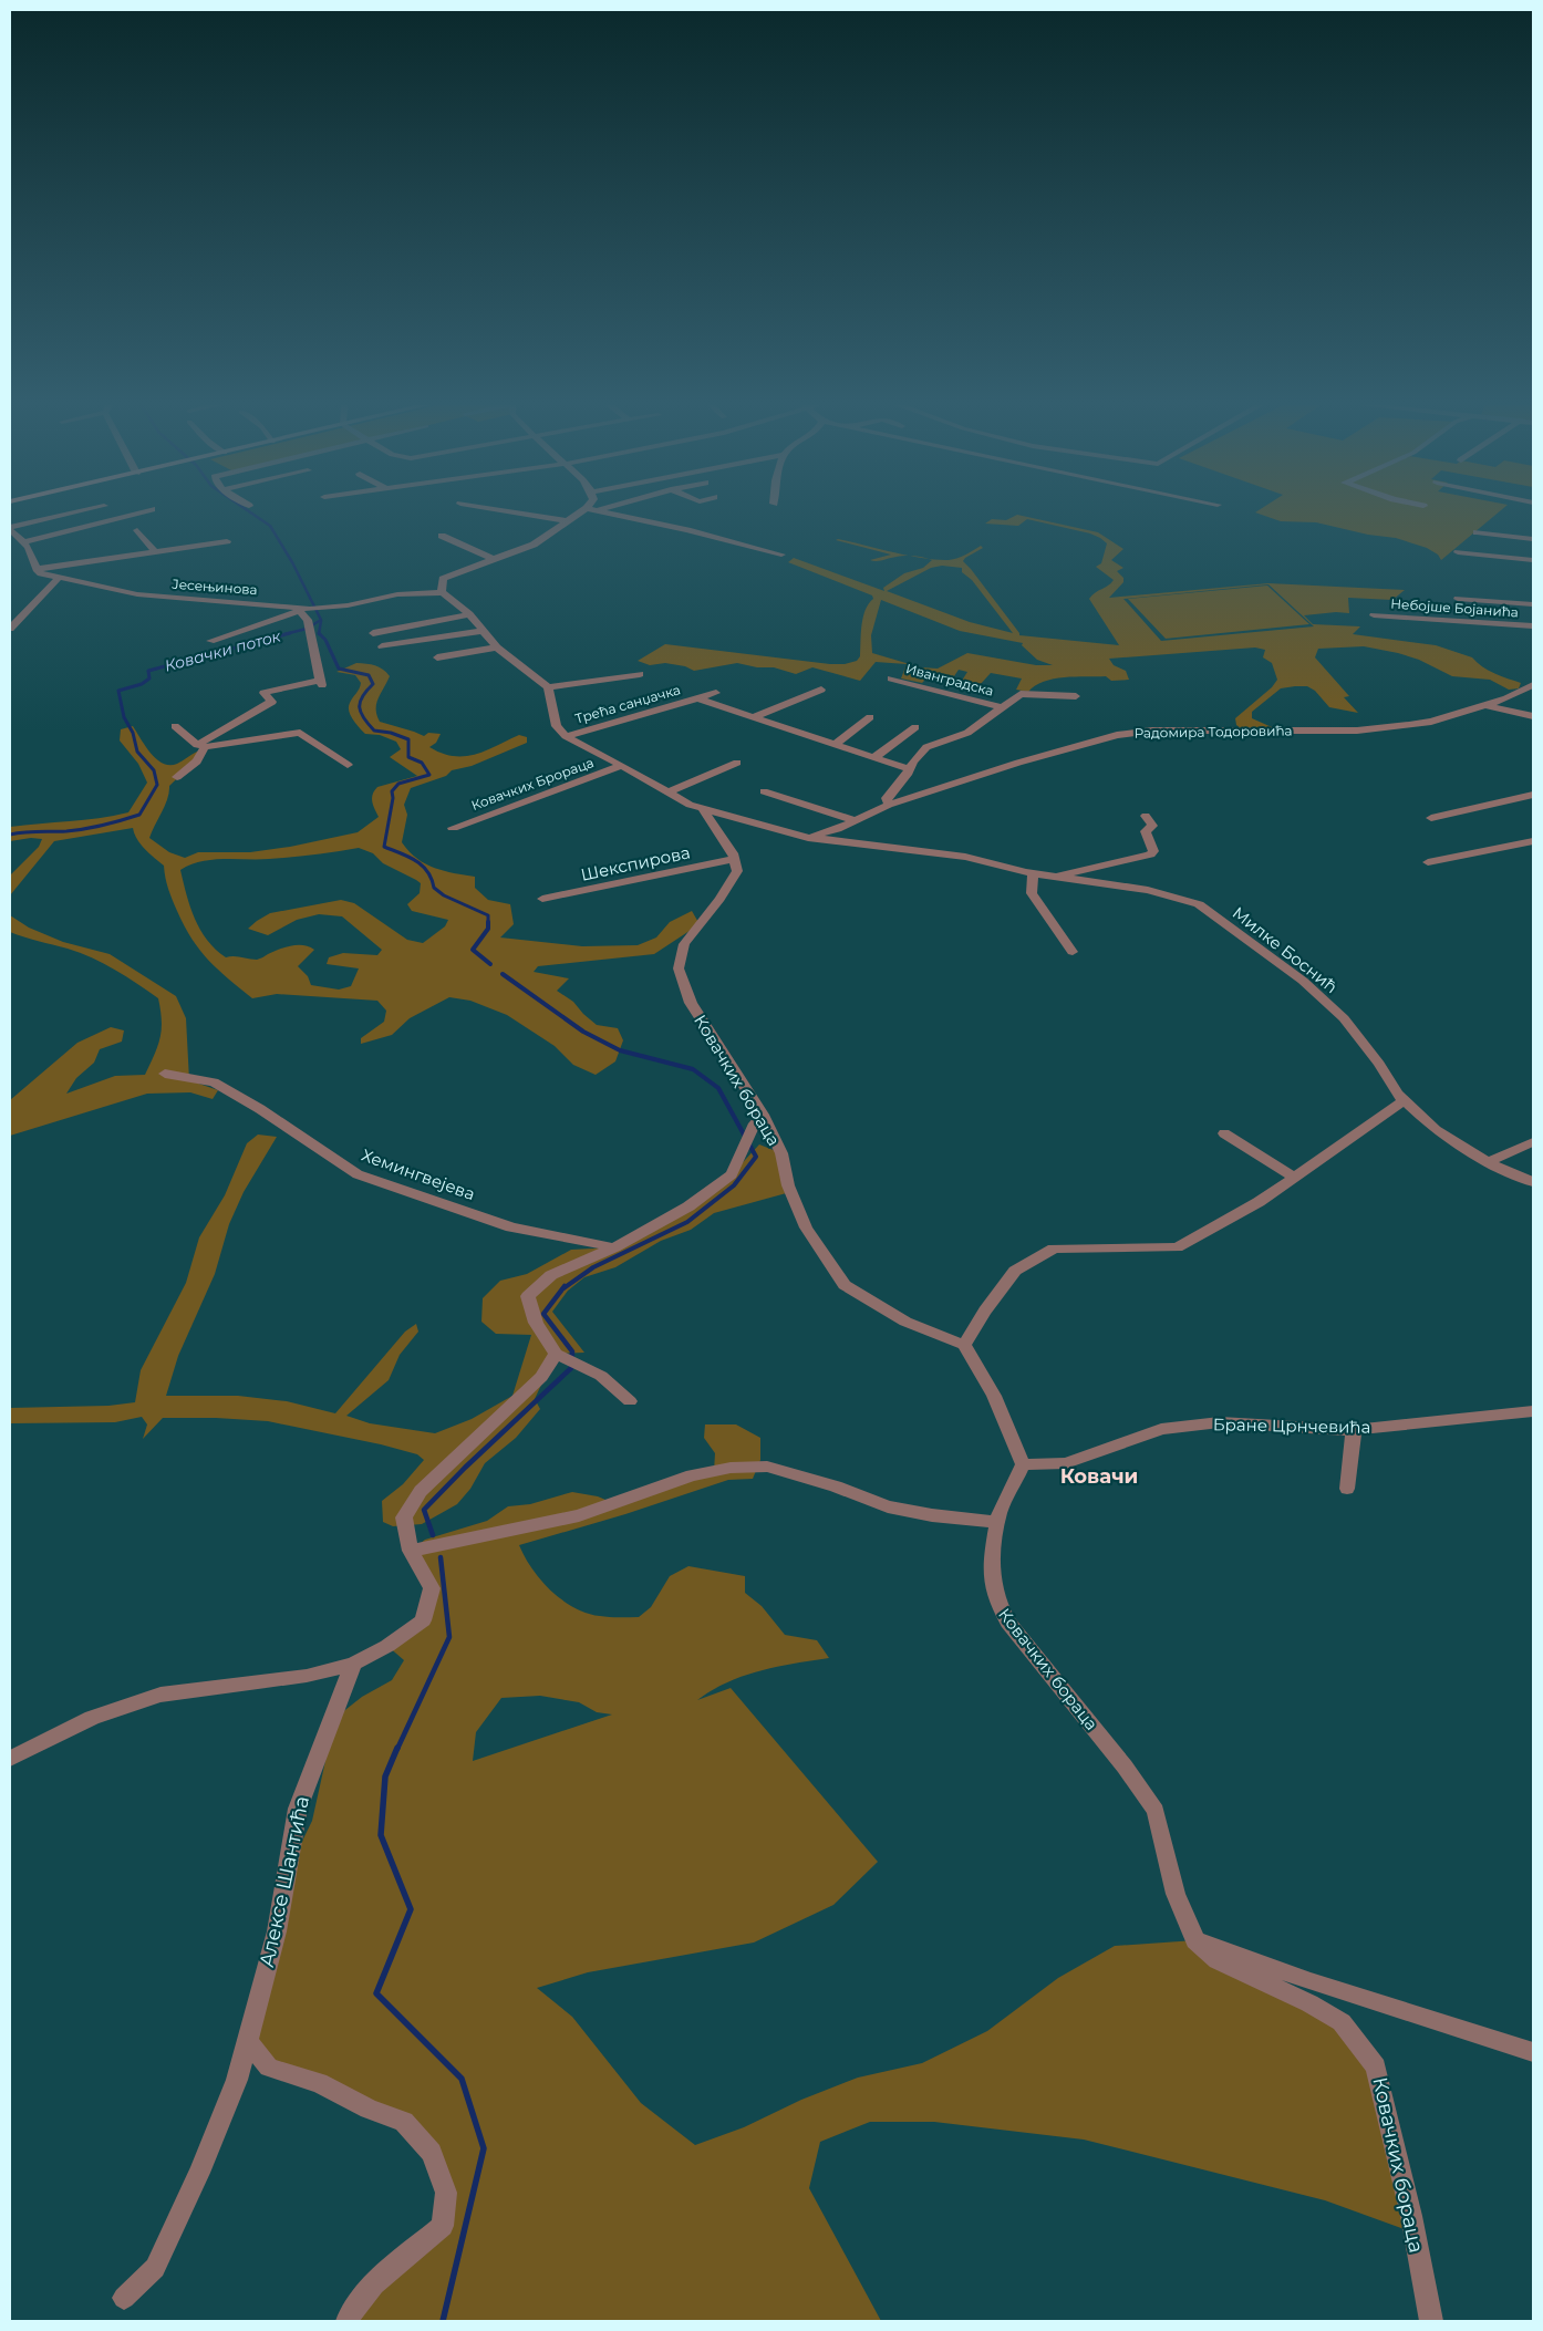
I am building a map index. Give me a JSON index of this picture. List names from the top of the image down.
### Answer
{
  "streets": {
    "street": [
      "Јесењинова",
      "Небојше Бојанића",
      "Иванградска",
      "Трећа санџачка",
      "Радомира Тодоровића",
      "Ковачких Брораца",
      "Шекспирова",
      "Милке Боснић",
      "Ковачких бораца",
      "Хемингвејева",
      "Бране Црнчевића",
      "Алексе Шантића"
    ]
  },
  "crossings": [
    ["Иванградска", "Трећа санџачка"],
    ["Иванградска", "Радомира Тодоровића"],
    ["Радомира Тодоровића", "Милке Боснић"],
    ["Шекспирова", "Ковачких бораца"],
    ["Ковачких бораца", "Бране Црнчевића"]
  ],
  "districts": ["Ковачи"],
  "water": ["Ковачки поток"]
}
